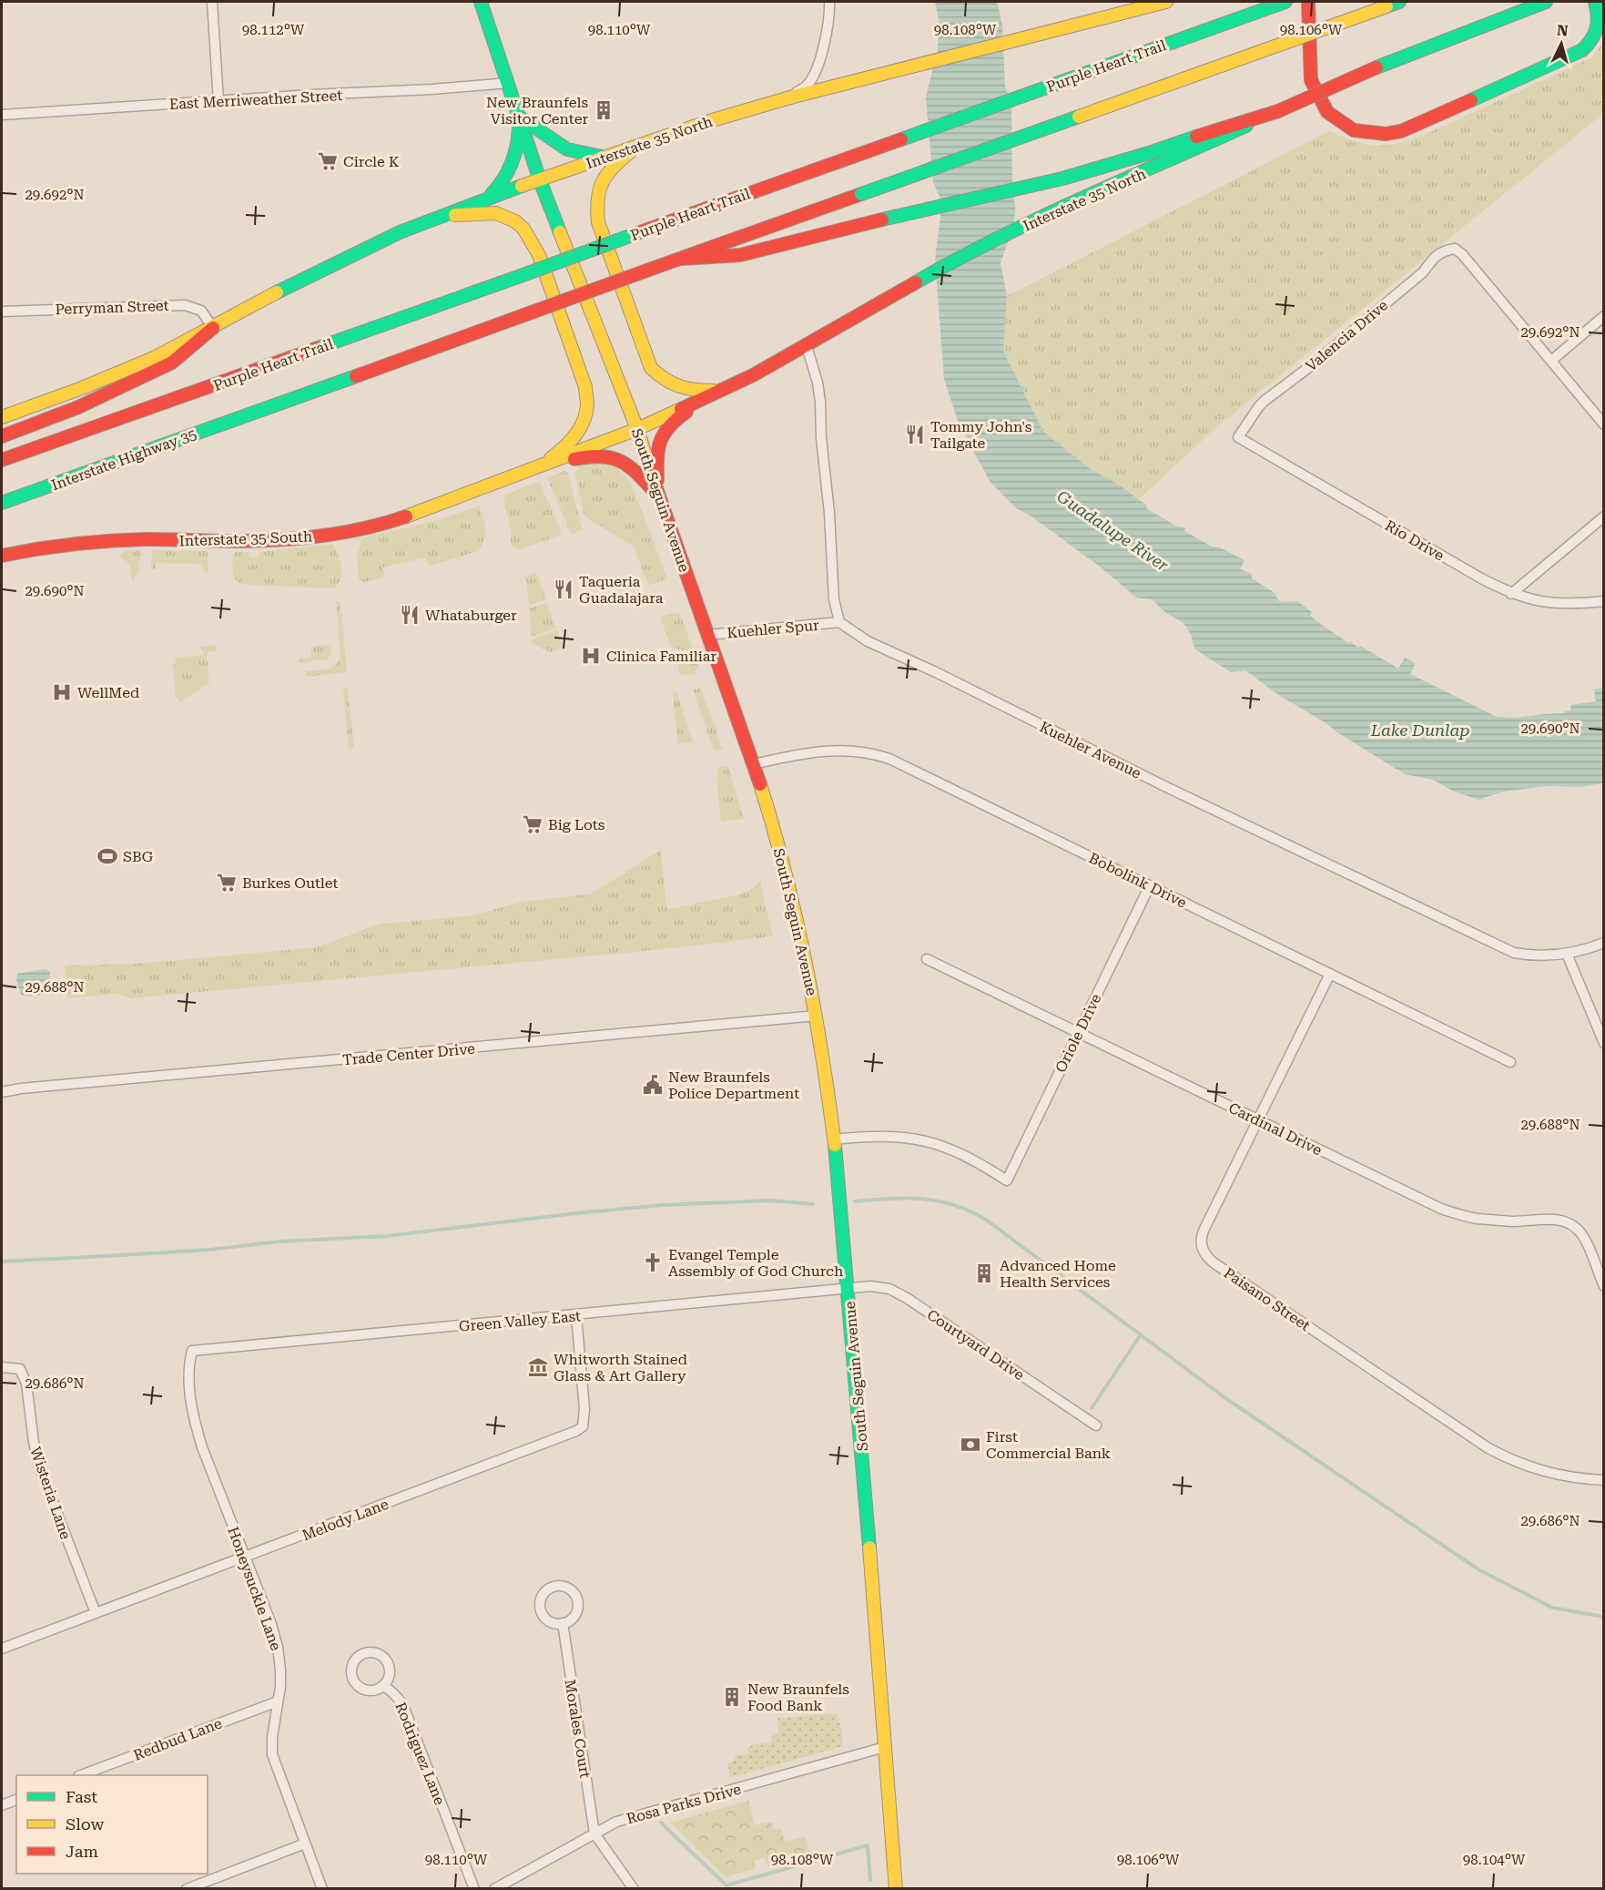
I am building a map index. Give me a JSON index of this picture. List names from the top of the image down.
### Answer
{
  "streets": {
    "main road": [
      "Purple Heart Trail",
      "Interstate 35 North",
      "Interstate Highway 35",
      "South Seguin Avenue",
      "Interstate 35 South"
    ],
    "street": [
      "East Merriweather Street",
      "Perryman Street",
      "Valencia Drive",
      "Rio Drive",
      "Kuehler Spur",
      "Kuehler Avenue",
      "Bobolink Drive",
      "Oriole Drive",
      "Trade Center Drive",
      "Cardinal Drive",
      "Paisano Street",
      "Green Valley East",
      "Courtyard Drive",
      "Wisteria Lane",
      "Melody Lane",
      "Honeysuckle Lane",
      "Morales Court",
      "Redbud Lane",
      "Rodriguez Lane",
      "Rosa Parks Drive"
    ]
  },
  "crossings": [
    ["East Merriweather Street", "South Seguin Avenue"],
    ["Interstate 35 North", "South Seguin Avenue"],
    ["Interstate 35 North", "Interstate 35 South"],
    ["Valencia Drive", "Rio Drive"],
    ["South Seguin Avenue", "Interstate 35 South"],
    ["South Seguin Avenue", "Kuehler Spur"],
    ["South Seguin Avenue", "Bobolink Drive"],
    ["South Seguin Avenue", "Oriole Drive"],
    ["South Seguin Avenue", "Trade Center Drive"],
    ["South Seguin Avenue", "Green Valley East"],
    ["South Seguin Avenue", "Courtyard Drive"],
    ["South Seguin Avenue", "Rosa Parks Drive"],
    ["Kuehler Spur", "Kuehler Avenue"],
    ["Bobolink Drive", "Oriole Drive"],
    ["Bobolink Drive", "Paisano Street"],
    ["Oriole Drive", "Cardinal Drive"],
    ["Cardinal Drive", "Paisano Street"],
    ["Green Valley East", "Courtyard Drive"],
    ["Green Valley East", "Melody Lane"],
    ["Green Valley East", "Honeysuckle Lane"],
    ["Wisteria Lane", "Melody Lane"],
    ["Melody Lane", "Honeysuckle Lane"],
    ["Honeysuckle Lane", "Redbud Lane"],
    ["Morales Court", "Rosa Parks Drive"]
  ],
  "water": ["Guadalupe River", "Lake Dunlap"],
  "places": {
    "building": ["New Braunfels Visitor Center", "Advanced Home Health Services", "New Braunfels Food Bank"],
    "supermarket": ["Circle K", "Big Lots", "Burkes Outlet"],
    "restaurant": ["Tommy John's Tailgate", "Taqueria Guadalajara", "Whataburger"],
    "hospital": ["Clinica Familiar", "WellMed"],
    "sports": ["SBG"],
    "public building": ["New Braunfels Police Department"],
    "church": ["Evangel Temple Assembly of God Church"],
    "museum": ["Whitworth Stained Glass & Art Gallery"],
    "bank": ["First Commercial Bank"]
  },
  "legend": ["Fast", "Slow", "Jam"],
  "north": "top",
  "coordinates": [
    "98.112°W",
    "98.110°W",
    "98.108°W",
    "98.106°W",
    "29.692°N",
    "29.690°N",
    "29.688°N",
    "29.686°N",
    "98.104°W"
  ]
}
